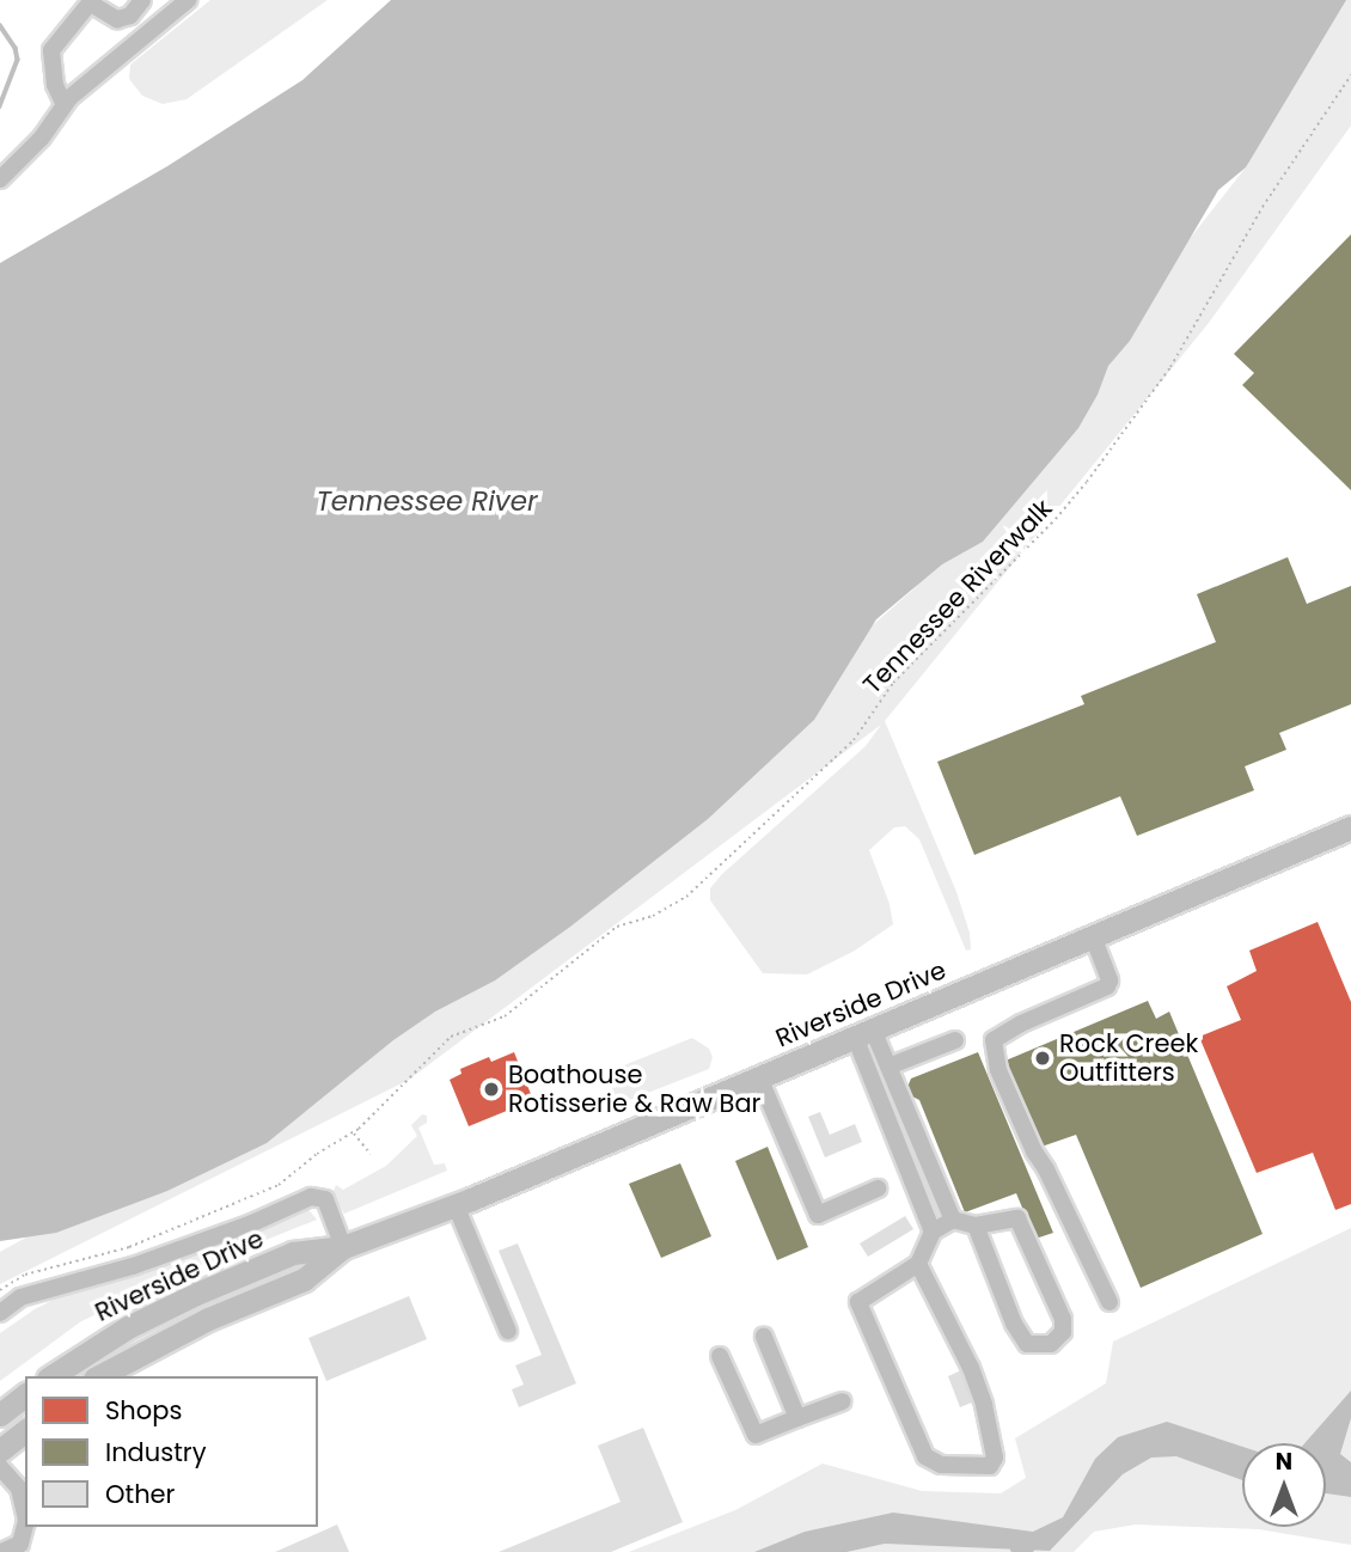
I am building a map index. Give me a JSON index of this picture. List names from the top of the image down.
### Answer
{
  "streets": {
    "main road": ["Riverside Drive"],
    "path": ["Tennessee Riverwalk"]
  },
  "water": ["Tennessee River"],
  "places": ["Rock Creek Outfitters", "Boathouse Rotisserie & Raw Bar"],
  "legend": ["Shops", "Industry", "Other"],
  "north": "top"
}
